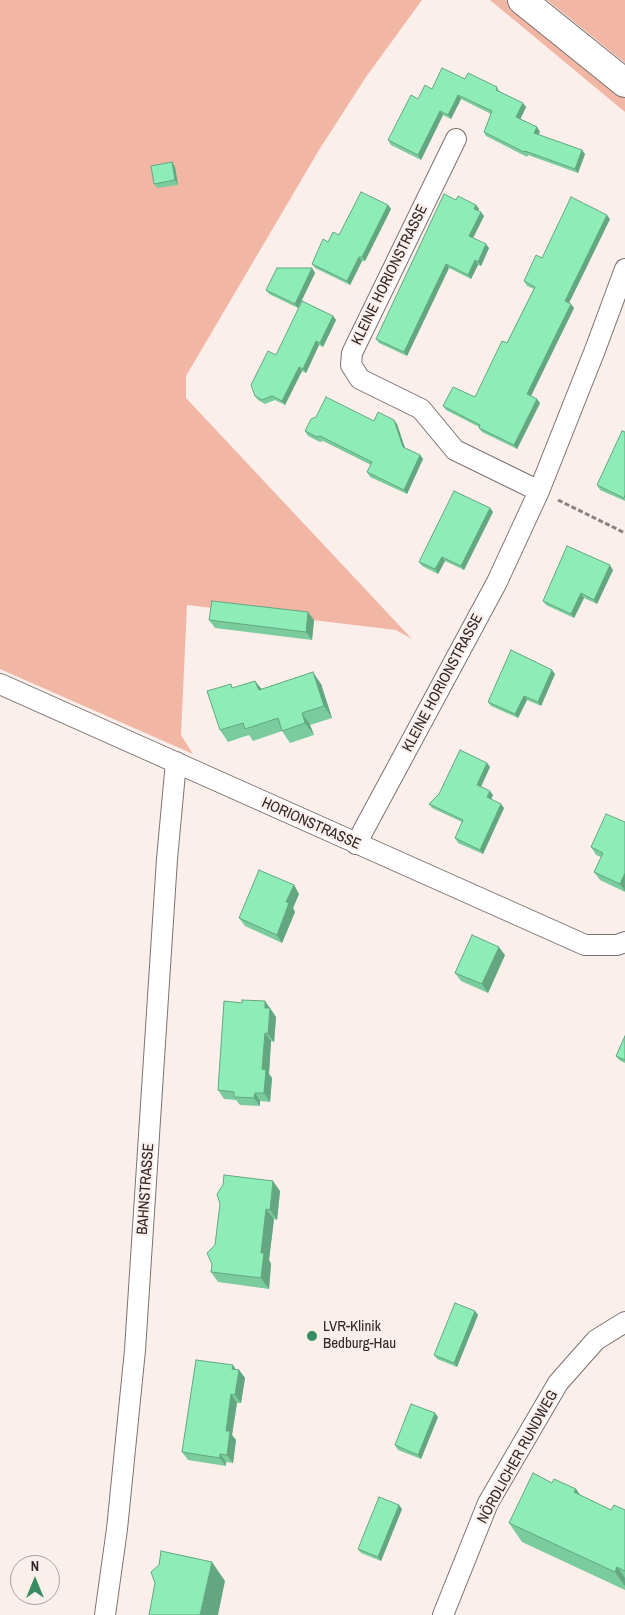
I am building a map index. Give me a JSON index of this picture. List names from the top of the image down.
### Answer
{
  "streets": {
    "street": [
      "KLEINE HORIONSTRASSE",
      "HORIONSTRASSE",
      "BAHNSTRASSE",
      "NÖRDLICHER RUNDWEG"
    ]
  },
  "crossings": [
    ["KLEINE HORIONSTRASSE", "HORIONSTRASSE"],
    ["HORIONSTRASSE", "BAHNSTRASSE"]
  ],
  "places": ["LVR-Klinik Bedburg-Hau"],
  "north": "top"
}
